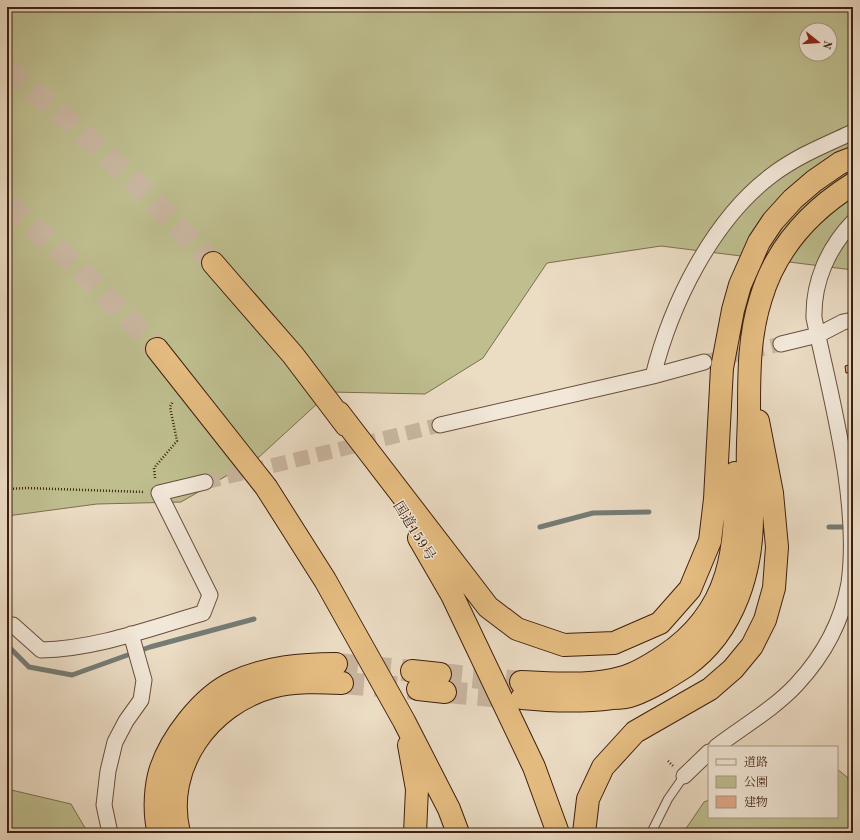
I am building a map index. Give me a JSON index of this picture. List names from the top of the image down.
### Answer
{
  "streets": {
    "highway": ["国道159号"]
  },
  "legend": ["道路", "公園", "建物"],
  "north": "right"
}
